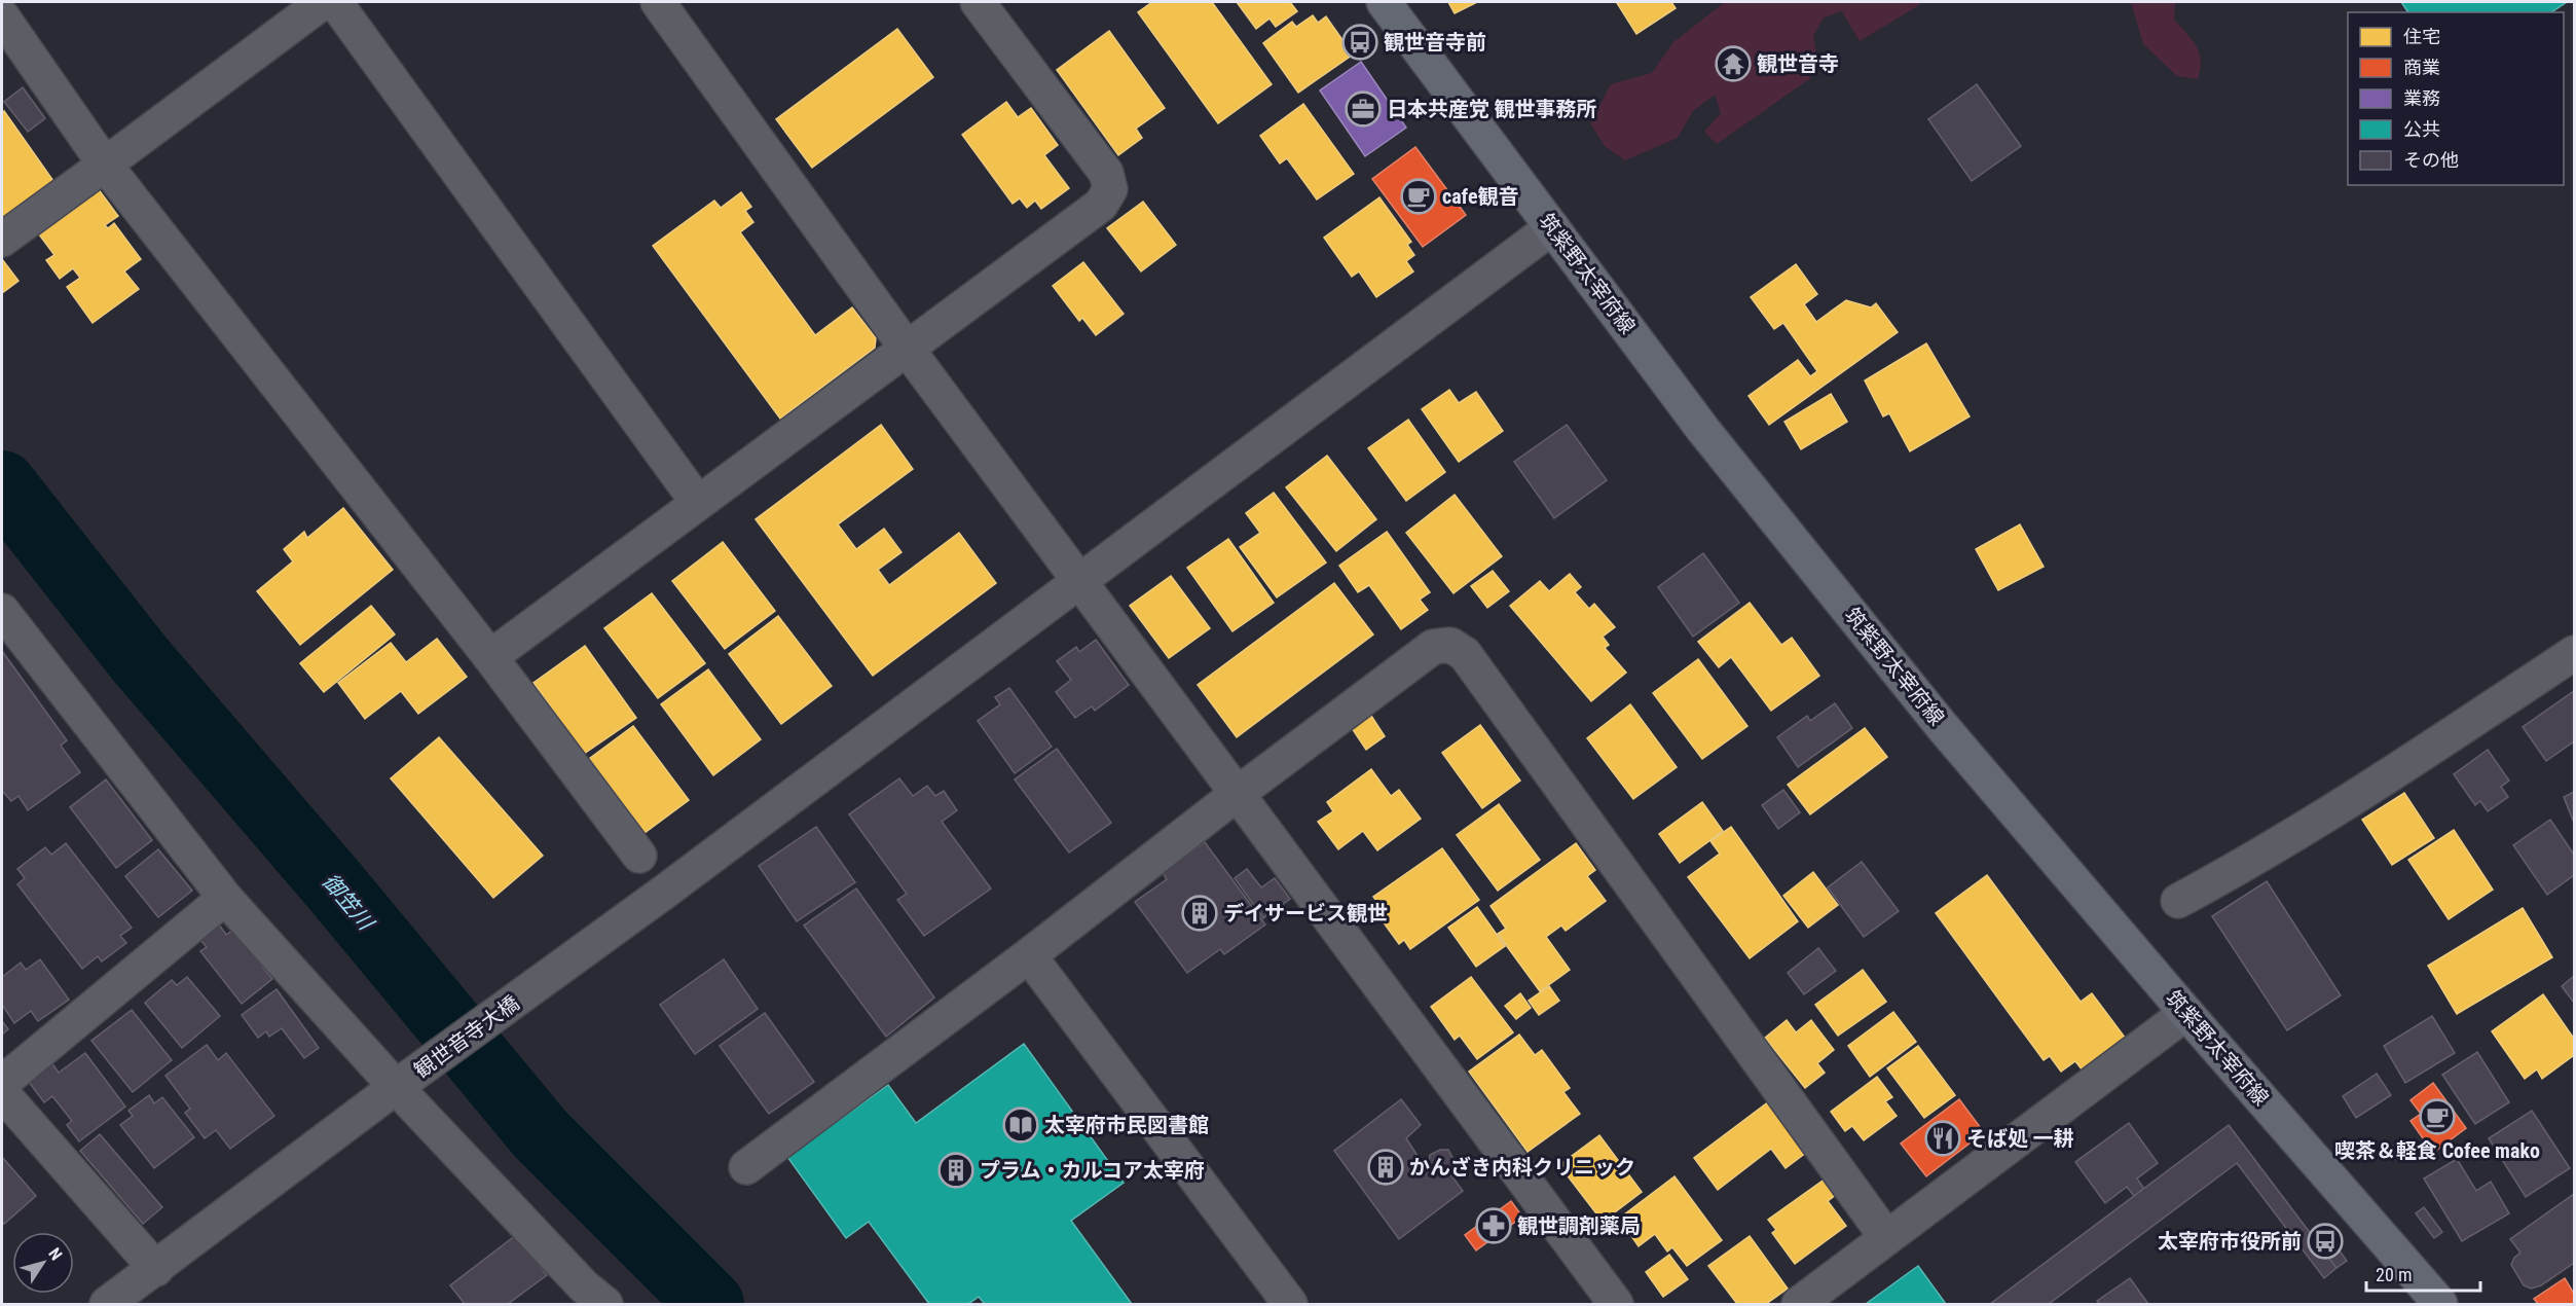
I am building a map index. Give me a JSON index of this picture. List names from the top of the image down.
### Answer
{
  "streets": {
    "main road": ["筑紫野太宰府線"],
    "street": ["観世音寺大橋"]
  },
  "crossings": [
    ["筑紫野太宰府線", "観世音寺大橋"]
  ],
  "water": ["御笠川"],
  "places": {
    "bus stop": ["観世音寺前", "太宰府市役所前"],
    "temple": ["観世音寺"],
    "office": ["日本共産党 観世事務所"],
    "cafe": ["cafe観音", "喫茶＆軽食 Cofee mako"],
    "building": ["デイサービス観世", "かんざき内科クリニック", "プラム・カルコア太宰府"],
    "library": ["太宰府市民図書館"],
    "restaurant": ["そば処 一耕"],
    "pharmacy": ["観世調剤薬局"]
  },
  "legend": [
    "住宅",
    "商業",
    "業務",
    "公共",
    "その他"
  ],
  "scale_bar": "20 m",
  "north": "top right"
}
